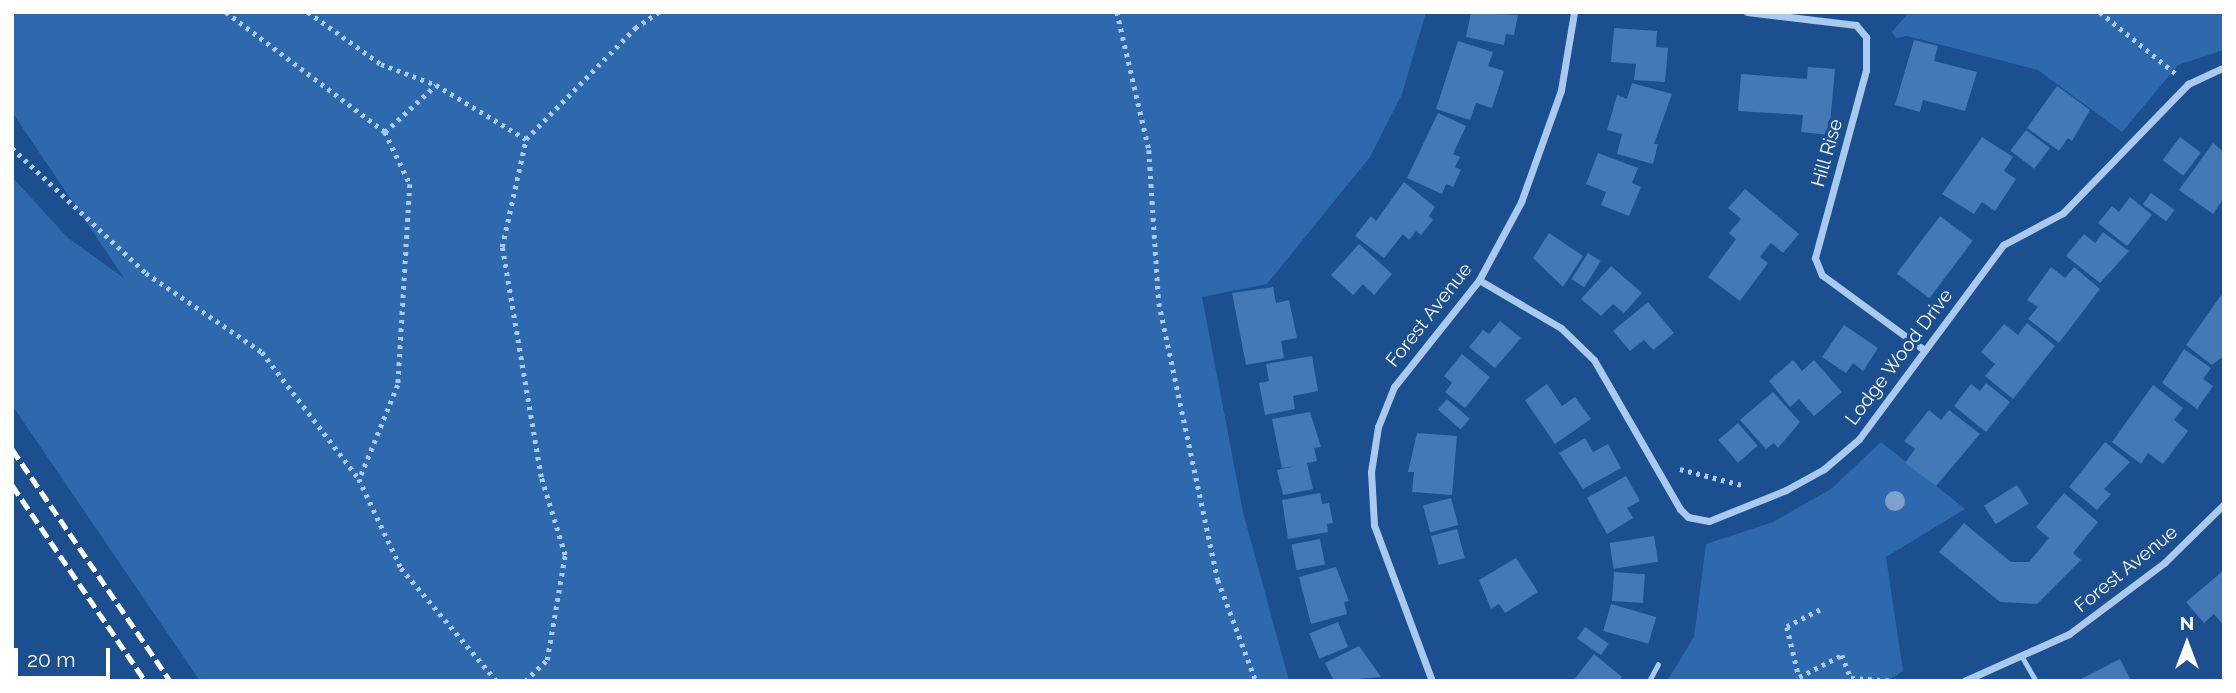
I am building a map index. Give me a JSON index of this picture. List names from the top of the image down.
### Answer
{
  "streets": {
    "street": ["Hill Rise", "Forest Avenue", "Lodge Wood Drive"]
  },
  "crossings": [
    ["Hill Rise", "Lodge Wood Drive"],
    ["Forest Avenue", "Lodge Wood Drive"]
  ],
  "scale_bar": "20 m",
  "north": "top"
}
